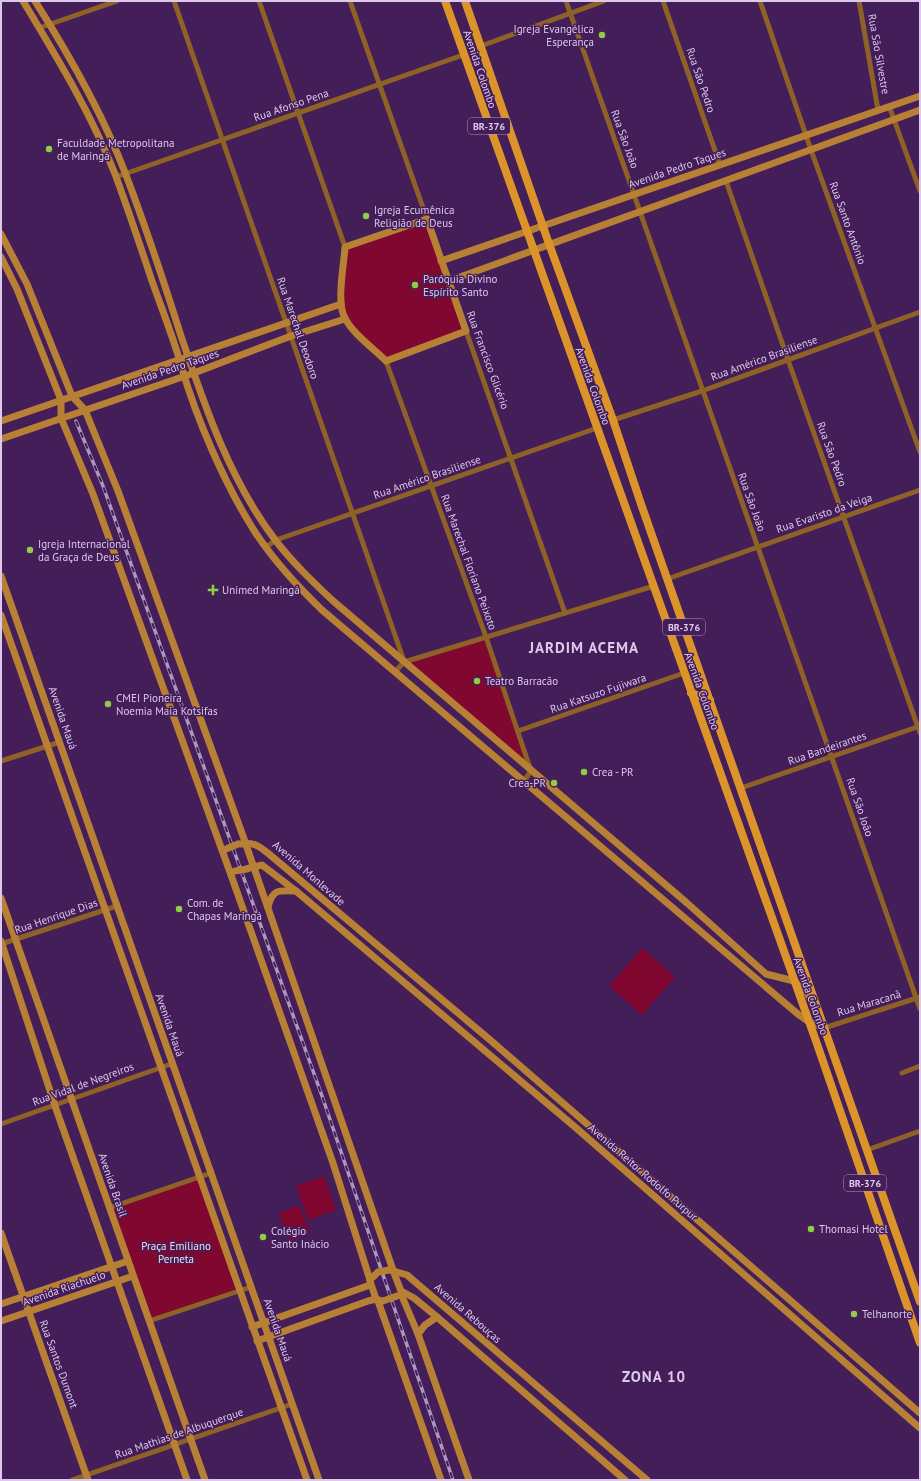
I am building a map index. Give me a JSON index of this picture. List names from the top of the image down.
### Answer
{
  "streets": {
    "main road": [
      "Avenida Colombo",
      "BR-376",
      "Avenida Pedro Taques",
      "Rua Francisco Glicério",
      "Avenida Mauá",
      "Avenida Monlevade",
      "Avenida Reitor Rodolfo Purpur",
      "Avenida Brasil",
      "Avenida Riachuelo",
      "Avenida Rebouças",
      "Rua Santos Dumont"
    ],
    "street": [
      "Rua São Silvestre",
      "Rua São Pedro",
      "Rua Afonso Pena",
      "Rua São João",
      "Rua Santo Antônio",
      "Rua Marechal Deodoro",
      "Rua Américo Brasiliense",
      "Rua Evaristo da Veiga",
      "Rua Marechal Floriano Peixoto",
      "Rua Katsuzo Fujiwara",
      "Rua Bandeirantes",
      "Rua Henrique Dias",
      "Rua Maracanã",
      "Rua Vidal de Negreiros",
      "Rua Mathias de Albuquerque"
    ]
  },
  "crossings": [
    ["Rua São Silvestre", "Avenida Pedro Taques"],
    ["Avenida Colombo", "Rua Afonso Pena"],
    ["Avenida Colombo", "Avenida Pedro Taques"],
    ["Avenida Colombo", "Rua Américo Brasiliense"],
    ["Avenida Colombo", "Rua Evaristo da Veiga"],
    ["Avenida Colombo", "Rua Katsuzo Fujiwara"],
    ["Avenida Colombo", "Rua Bandeirantes"],
    ["Avenida Colombo", "Rua Maracanã"],
    ["Rua São Pedro", "Avenida Pedro Taques"],
    ["Rua São Pedro", "Rua Américo Brasiliense"],
    ["Rua São Pedro", "Rua Evaristo da Veiga"],
    ["Rua São Pedro", "Rua Bandeirantes"],
    ["Rua Afonso Pena", "Rua Marechal Deodoro"],
    ["Rua Afonso Pena", "Rua Francisco Glicério"],
    ["Rua São João", "Avenida Pedro Taques"],
    ["Rua São João", "Rua Américo Brasiliense"],
    ["Rua São João", "Rua Evaristo da Veiga"],
    ["Rua São João", "Rua Bandeirantes"],
    ["Rua São João", "Rua Maracanã"],
    ["Avenida Pedro Taques", "Rua Santo Antônio"],
    ["Avenida Pedro Taques", "Rua Marechal Deodoro"],
    ["Avenida Pedro Taques", "Rua Francisco Glicério"],
    ["Rua Santo Antônio", "Rua Américo Brasiliense"],
    ["Rua Marechal Deodoro", "Rua Américo Brasiliense"],
    ["Rua Américo Brasiliense", "Rua Francisco Glicério"],
    ["Rua Américo Brasiliense", "Rua Marechal Floriano Peixoto"],
    ["Rua Marechal Floriano Peixoto", "Rua Katsuzo Fujiwara"],
    ["Avenida Mauá", "Rua Henrique Dias"],
    ["Avenida Mauá", "Rua Vidal de Negreiros"],
    ["Avenida Mauá", "Rua Mathias de Albuquerque"],
    ["Avenida Monlevade", "Avenida Reitor Rodolfo Purpur"],
    ["Rua Henrique Dias", "Avenida Brasil"],
    ["Rua Vidal de Negreiros", "Avenida Brasil"],
    ["Avenida Brasil", "Avenida Riachuelo"],
    ["Avenida Brasil", "Rua Mathias de Albuquerque"],
    ["Avenida Riachuelo", "Rua Santos Dumont"],
    ["Rua Santos Dumont", "Rua Mathias de Albuquerque"]
  ],
  "districts": ["JARDIM ACEMA", "ZONA 10"],
  "parks": ["Praça Emiliano Perneta"],
  "places": {
    "other": [
      "Igreja Evangélica Esperança",
      "Faculdade Metropolitana de Maringá",
      "Igreja Ecumênica Religião de Deus",
      "Paróquia Divino Espírito Santo",
      "Igreja Internacional da Graça de Deus",
      "Teatro Barracão",
      "CMEI Pioneira Noemia Maia Kotsifas",
      "Crea - PR",
      "Crea-PR",
      "Com. de Chapas Maringá",
      "Thomasi Hotel",
      "Colégio Santo Inácio",
      "Telhanorte"
    ],
    "health": ["Unimed Maringá"]
  }
}
